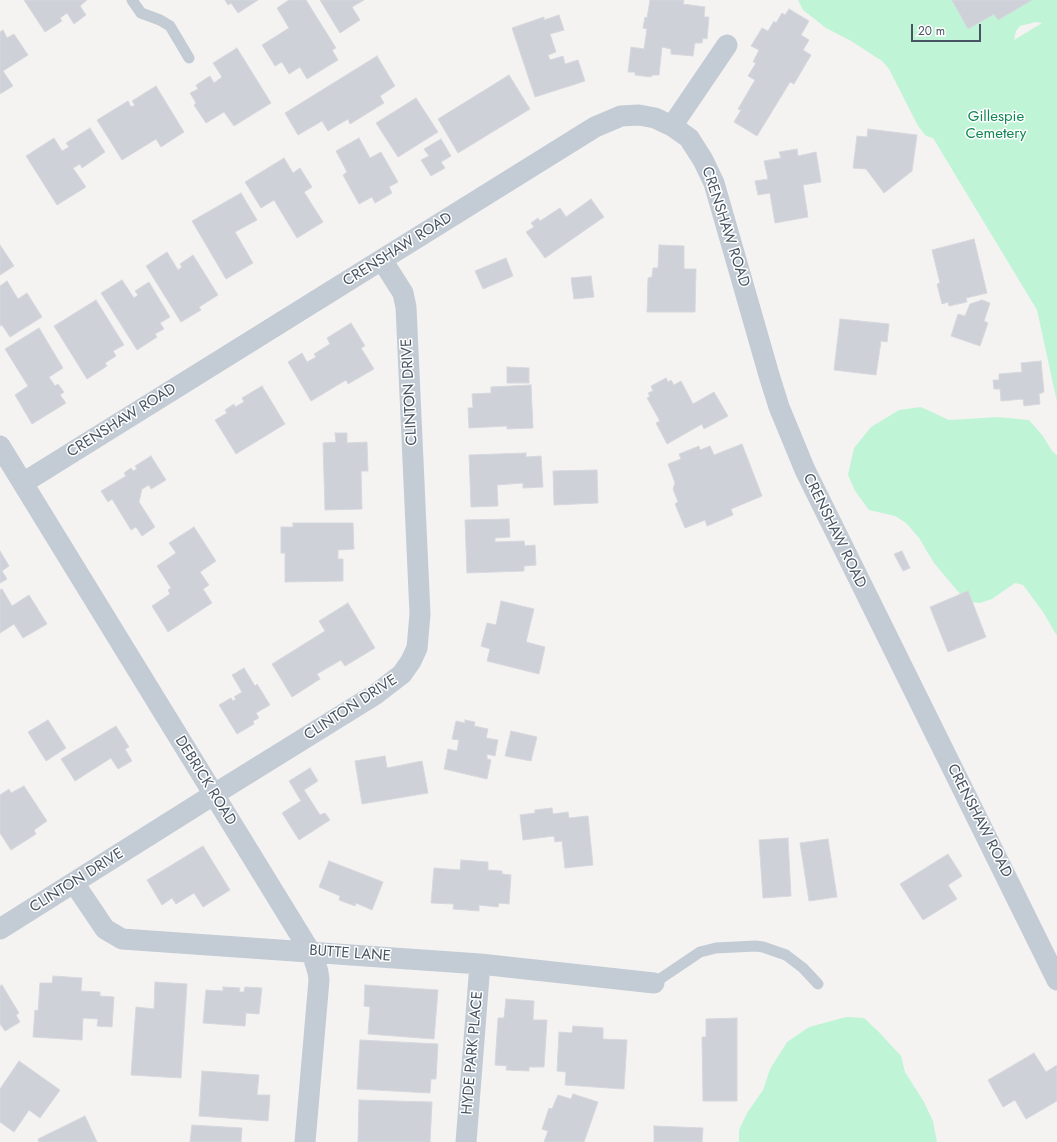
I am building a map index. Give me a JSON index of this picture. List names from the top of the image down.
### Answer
{
  "streets": {
    "street": [
      "CRENSHAW ROAD",
      "CLINTON DRIVE",
      "DEBRICK ROAD",
      "BUTTE LANE",
      "HYDE PARK PLACE"
    ]
  },
  "crossings": [
    ["CRENSHAW ROAD", "CLINTON DRIVE"],
    ["CRENSHAW ROAD", "DEBRICK ROAD"],
    ["CLINTON DRIVE", "DEBRICK ROAD"],
    ["CLINTON DRIVE", "BUTTE LANE"],
    ["DEBRICK ROAD", "BUTTE LANE"],
    ["BUTTE LANE", "HYDE PARK PLACE"]
  ],
  "parks": ["Gillespie Cemetery"],
  "scale_bar": "20 m"
}
